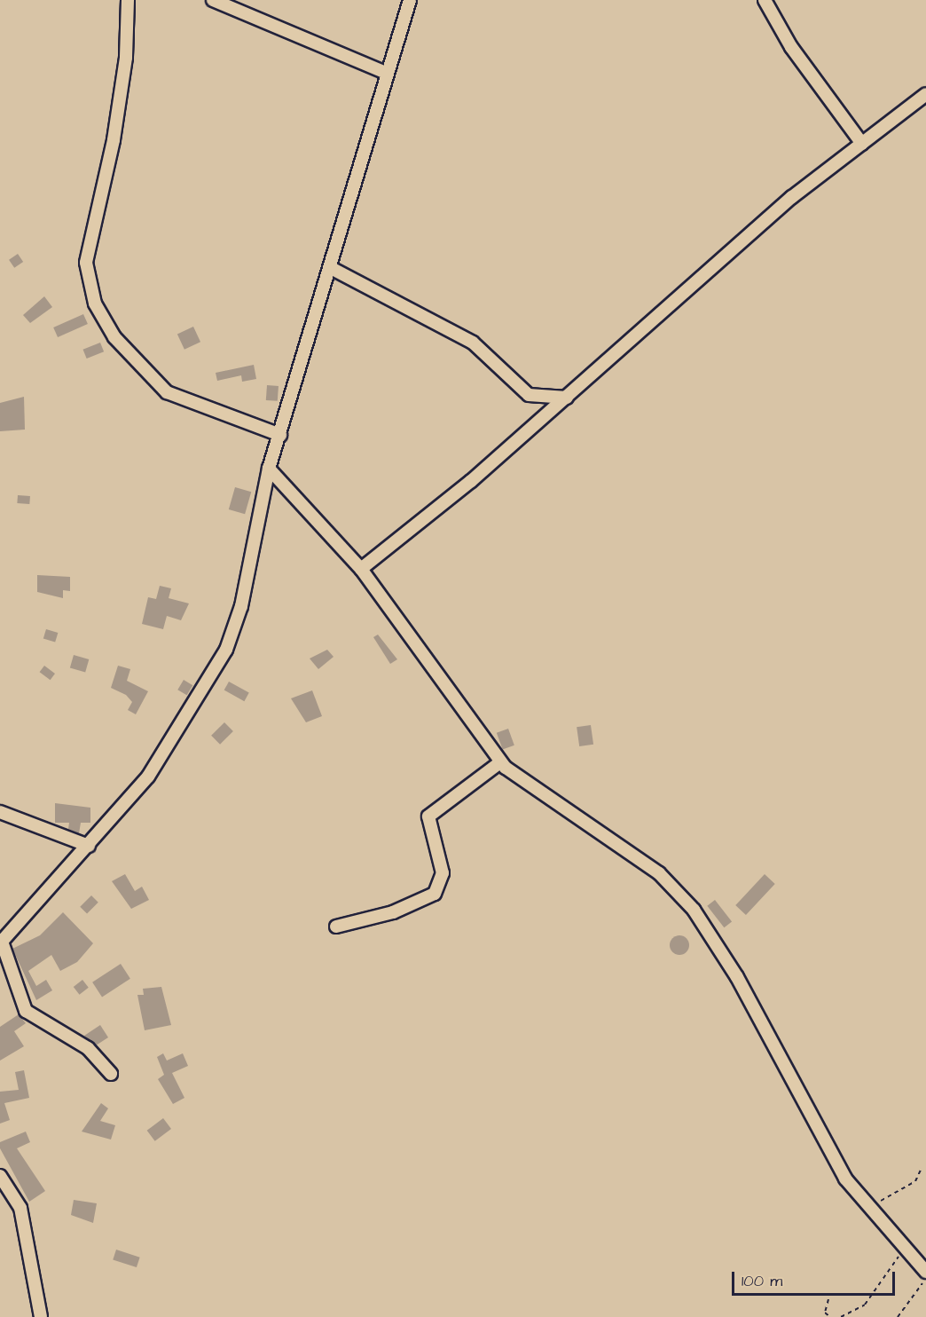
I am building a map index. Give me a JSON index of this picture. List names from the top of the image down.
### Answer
{
  "scale_bar": "100 m"
}
